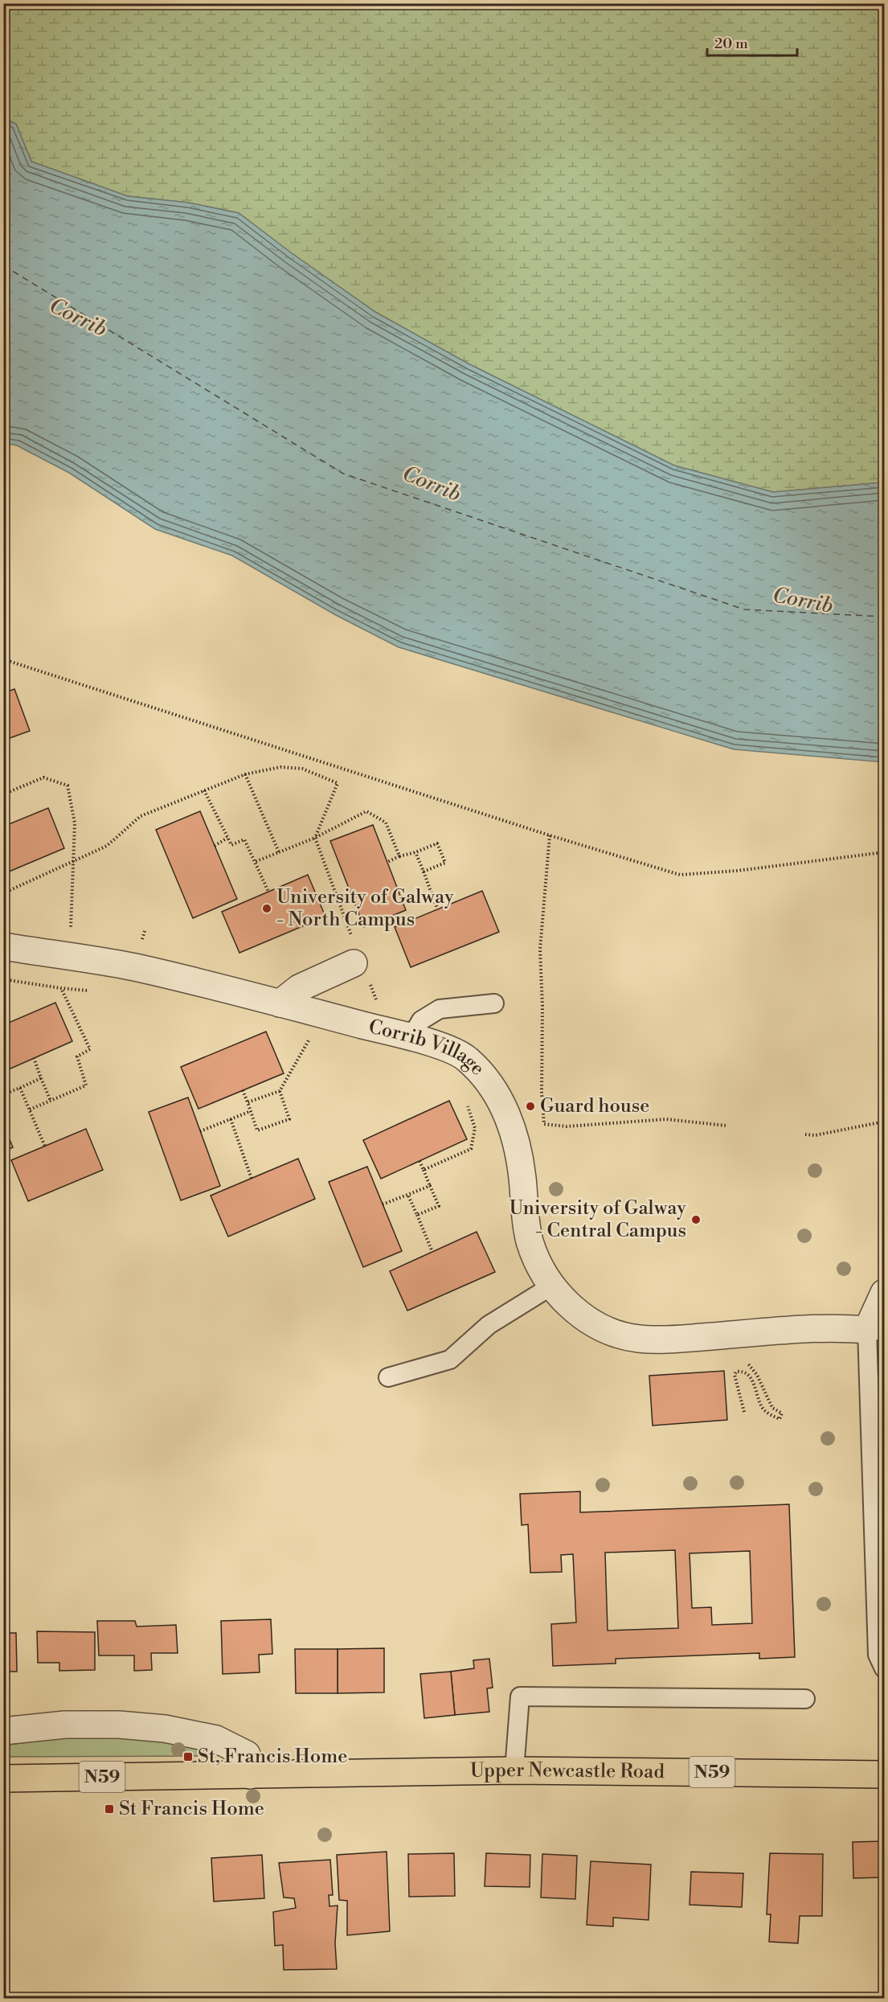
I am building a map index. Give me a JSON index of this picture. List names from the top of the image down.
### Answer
{
  "streets": {
    "main road": ["Upper Newcastle Road", "N59"],
    "street": ["Corrib Village"]
  },
  "water": ["Corrib"],
  "places": {
    "other": ["University of Galway - North Campus", "Guard house", "University of Galway - Central Campus"],
    "transit": ["St, Francis Home", "St Francis Home"]
  },
  "scale_bar": "20 m"
}
